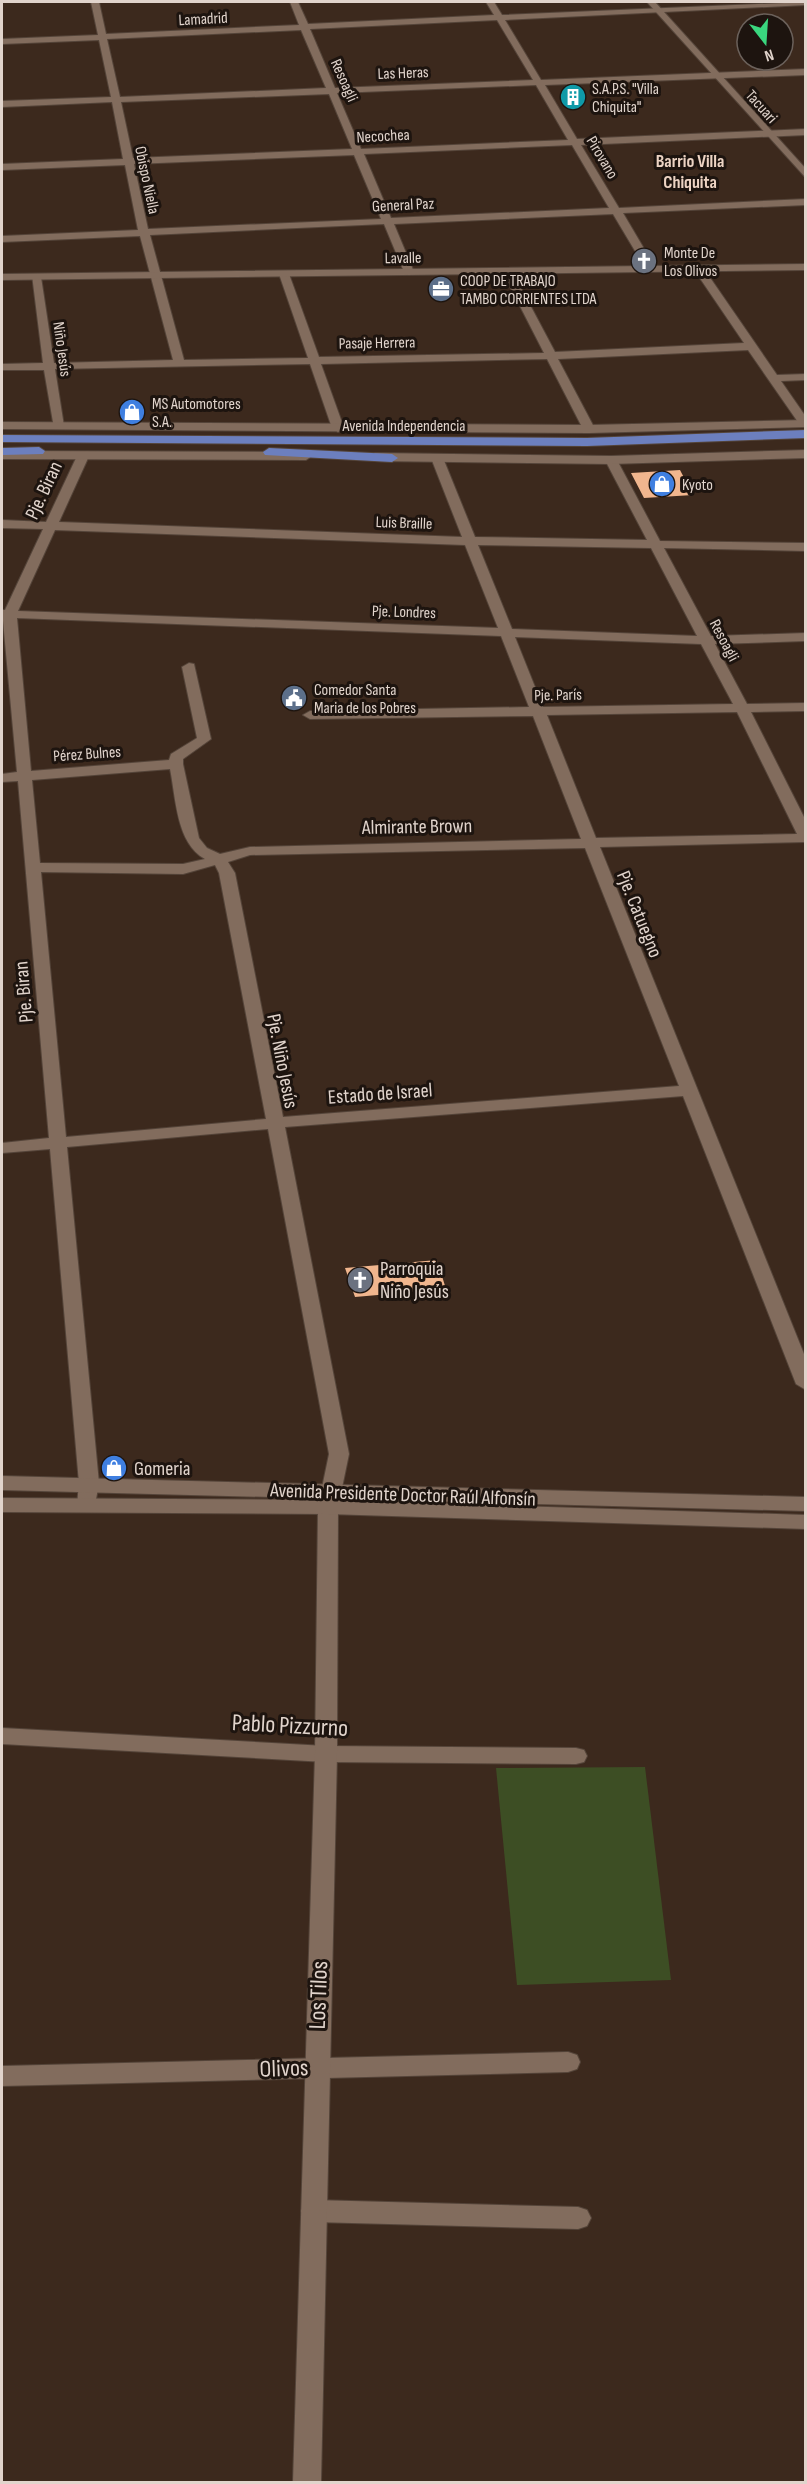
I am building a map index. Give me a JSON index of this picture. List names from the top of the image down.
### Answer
{
  "streets": {
    "highway": ["Avenida Independencia"],
    "street": [
      "Lamadrid",
      "Las Heras",
      "Resoagli",
      "Tacuari",
      "Necochea",
      "Pirovano",
      "Obispo Niella",
      "General Paz",
      "Lavalle",
      "Pasaje Herrera",
      "Niño Jesús",
      "Pje. Biran",
      "Luis Braille",
      "Pje. Londres",
      "Pje. París",
      "Pérez Bulnes",
      "Almirante Brown",
      "Pje. Catuegno",
      "Pje. Niño Jesús",
      "Estado de Israel",
      "Avenida Presidente Doctor Raúl Alfonsín",
      "Pablo Pizzurno",
      "Los Tilos",
      "Olivos"
    ]
  },
  "crossings": [
    ["Lamadrid", "Resoagli"],
    ["Lamadrid", "Tacuari"],
    ["Lamadrid", "Pirovano"],
    ["Lamadrid", "Obispo Niella"],
    ["Las Heras", "Resoagli"],
    ["Las Heras", "Tacuari"],
    ["Las Heras", "Pirovano"],
    ["Las Heras", "Obispo Niella"],
    ["Resoagli", "Necochea"],
    ["Resoagli", "General Paz"],
    ["Resoagli", "Lavalle"],
    ["Resoagli", "Avenida Independencia"],
    ["Resoagli", "Luis Braille"],
    ["Resoagli", "Pje. Londres"],
    ["Resoagli", "Pje. París"],
    ["Resoagli", "Almirante Brown"],
    ["Tacuari", "Necochea"],
    ["Necochea", "Pirovano"],
    ["Necochea", "Obispo Niella"],
    ["Pirovano", "General Paz"],
    ["Pirovano", "Lavalle"],
    ["Obispo Niella", "General Paz"],
    ["Obispo Niella", "Lavalle"],
    ["Obispo Niella", "Pasaje Herrera"],
    ["Lavalle", "Niño Jesús"],
    ["Pasaje Herrera", "Niño Jesús"],
    ["Niño Jesús", "Avenida Independencia"],
    ["Avenida Independencia", "Pje. Biran"],
    ["Avenida Independencia", "Pje. Catuegno"],
    ["Pje. Biran", "Luis Braille"],
    ["Pje. Biran", "Pje. Londres"],
    ["Pje. Biran", "Pérez Bulnes"],
    ["Pje. Biran", "Almirante Brown"],
    ["Pje. Biran", "Estado de Israel"],
    ["Pje. Biran", "Avenida Presidente Doctor Raúl Alfonsín"],
    ["Luis Braille", "Pje. Catuegno"],
    ["Pje. Londres", "Pje. Catuegno"],
    ["Pje. París", "Pje. Catuegno"],
    ["Almirante Brown", "Pje. Catuegno"],
    ["Almirante Brown", "Pje. Niño Jesús"],
    ["Pje. Catuegno", "Estado de Israel"],
    ["Pje. Niño Jesús", "Estado de Israel"],
    ["Pje. Niño Jesús", "Avenida Presidente Doctor Raúl Alfonsín"],
    ["Pje. Niño Jesús", "Los Tilos"],
    ["Avenida Presidente Doctor Raúl Alfonsín", "Los Tilos"],
    ["Pablo Pizzurno", "Los Tilos"],
    ["Los Tilos", "Olivos"]
  ],
  "districts": ["Barrio Villa Chiquita"],
  "places": {
    "building": ["S.A.P.S. \"Villa Chiquita\""],
    "church": ["Monte De Los Olivos", "Parroquia Niño Jesús"],
    "office": ["COOP DE TRABAJO TAMBO CORRIENTES LTDA"],
    "shop": ["MS Automotores S.A.", "Kyoto", "Gomeria"],
    "public building": ["Comedor Santa Maria de los Pobres"]
  },
  "north": "bottom"
}
